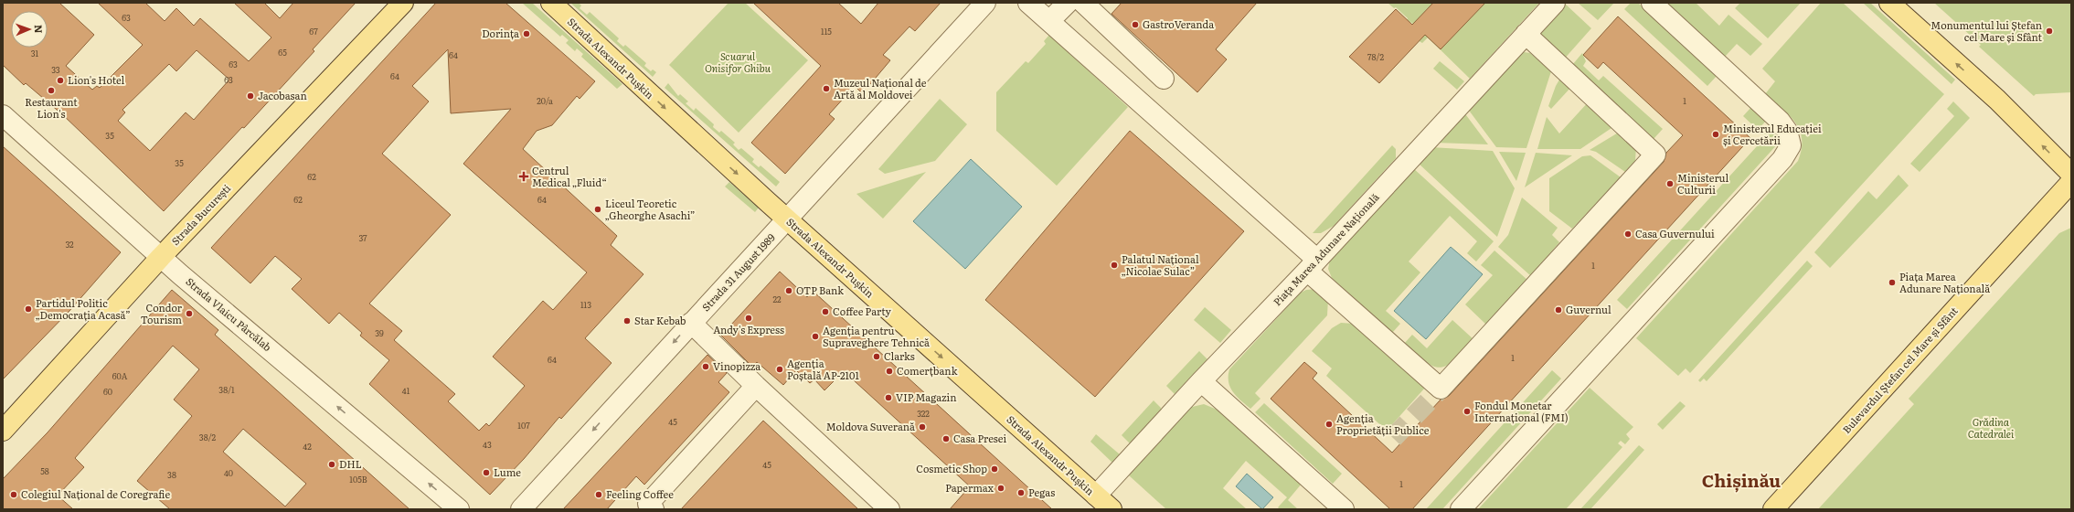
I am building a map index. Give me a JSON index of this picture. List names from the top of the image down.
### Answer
{
  "streets": {
    "main road": ["Strada Alexandr Pușkin", "Strada București", "Bulevardul Ștefan cel Mare și Sfânt"],
    "street": ["Piața Marea Adunare Națională", "Strada 31 August 1989", "Strada Vlaicu Pârcălab"]
  },
  "crossings": [
    ["Strada Alexandr Pușkin", "Piața Marea Adunare Națională"],
    ["Strada Alexandr Pușkin", "Strada 31 August 1989"],
    ["Strada București", "Strada Vlaicu Pârcălab"]
  ],
  "one_way": ["Strada Alexandr Pușkin", "Strada Vlaicu Pârcălab"],
  "districts": ["Chișinău"],
  "parks": ["Scuarul Onisifor Ghibu", "Grădina Catedralei"],
  "places": {
    "other": [
      "GastroVeranda",
      "Monumentul lui Ștefan cel Mare și Sfânt",
      "Dorința",
      "Lion's Hotel",
      "Muzeul Național de Artă al Moldovei",
      "Restaurant Lion's",
      "Jacobasan",
      "Ministerul Educației și Cercetării",
      "Ministerul Culturii",
      "Liceul Teoretic „Gheorghe Asachi”",
      "Casa Guvernului",
      "Palatul Național „Nicolae Sulac”",
      "Piața Marea Adunare Națională",
      "OTP Bank",
      "Partidul Politic „Democrația Acasă”",
      "Guvernul",
      "Coffee Party",
      "Condor Tourism",
      "Andy's Express",
      "Star Kebab",
      "Agenția pentru Supraveghere Tehnică",
      "Clarks",
      "Vinopizza",
      "Agenția Poștală AP-2101",
      "Comerțbank",
      "VIP Magazin",
      "Fondul Monetar Internațional (FMI)",
      "Agenția Proprietății Publice",
      "Moldova Suverană",
      "Casa Presei",
      "DHL",
      "Cosmetic Shop",
      "Lume",
      "Papermax",
      "Pegas",
      "Colegiul Național de Coregrafie",
      "Feeling Coffee"
    ],
    "health": ["Centrul Medical „Fluid“"]
  },
  "house_numbers": [
    "63",
    "67",
    "115",
    "65",
    "31",
    "64",
    "78/2",
    "63",
    "33",
    "64",
    "63",
    "20/a",
    "1",
    "35",
    "35",
    "62",
    "62",
    "64",
    "37",
    "32",
    "1",
    "22",
    "113",
    "39",
    "1",
    "64",
    "60A",
    "38/1",
    "41",
    "60",
    "322",
    "45",
    "107",
    "38/2",
    "43",
    "42",
    "45",
    "58",
    "40",
    "38",
    "105B",
    "1"
  ],
  "north": "right"
}
